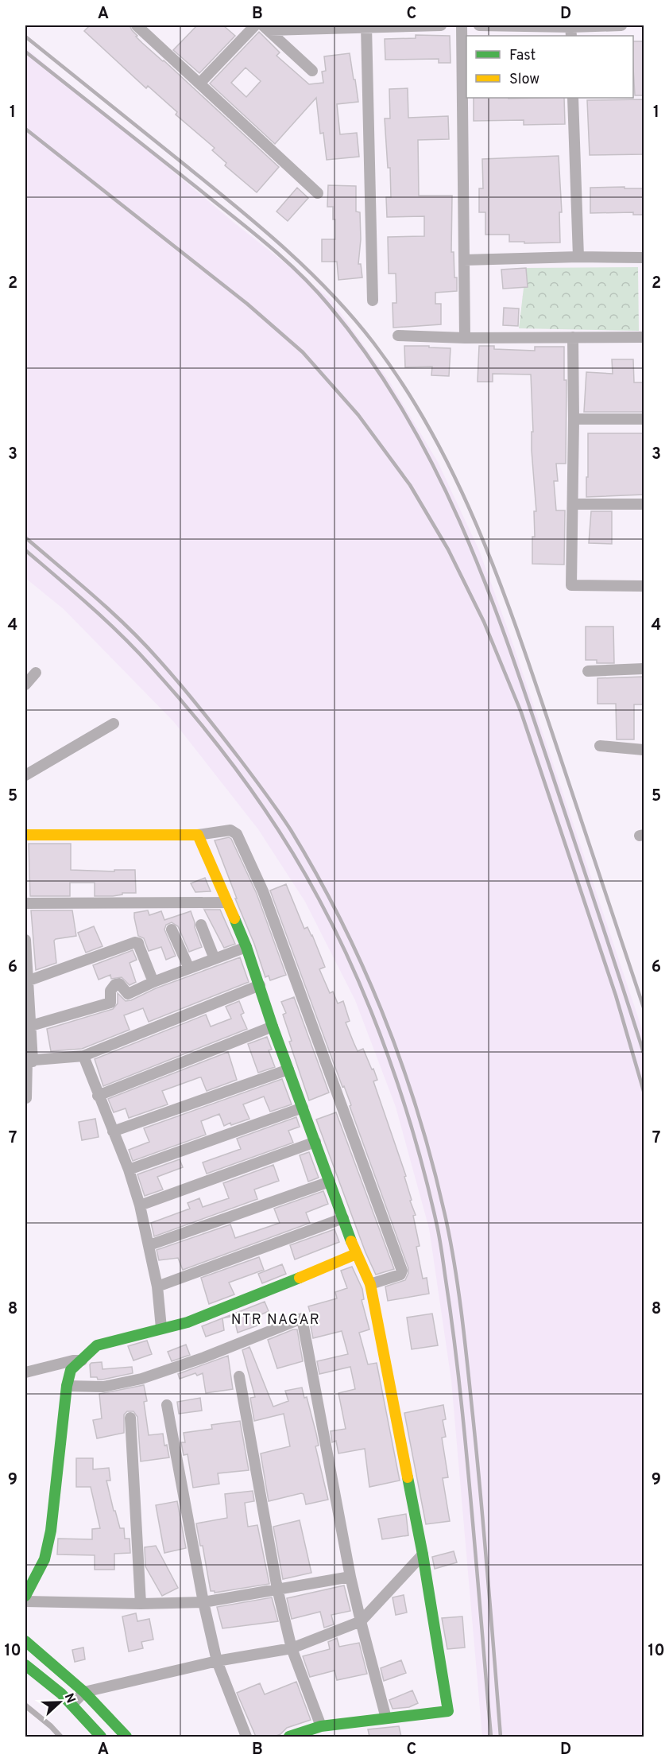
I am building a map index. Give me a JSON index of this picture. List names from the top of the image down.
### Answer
{
  "districts": ["NTR NAGAR"],
  "legend": ["Fast", "Slow"],
  "north": "right",
  "grid": {
    "columns": [
      "A",
      "B",
      "C",
      "D"
    ],
    "rows": [
      "1",
      "2",
      "3",
      "4",
      "5",
      "6",
      "7",
      "8",
      "9",
      "10"
    ]
  }
}
